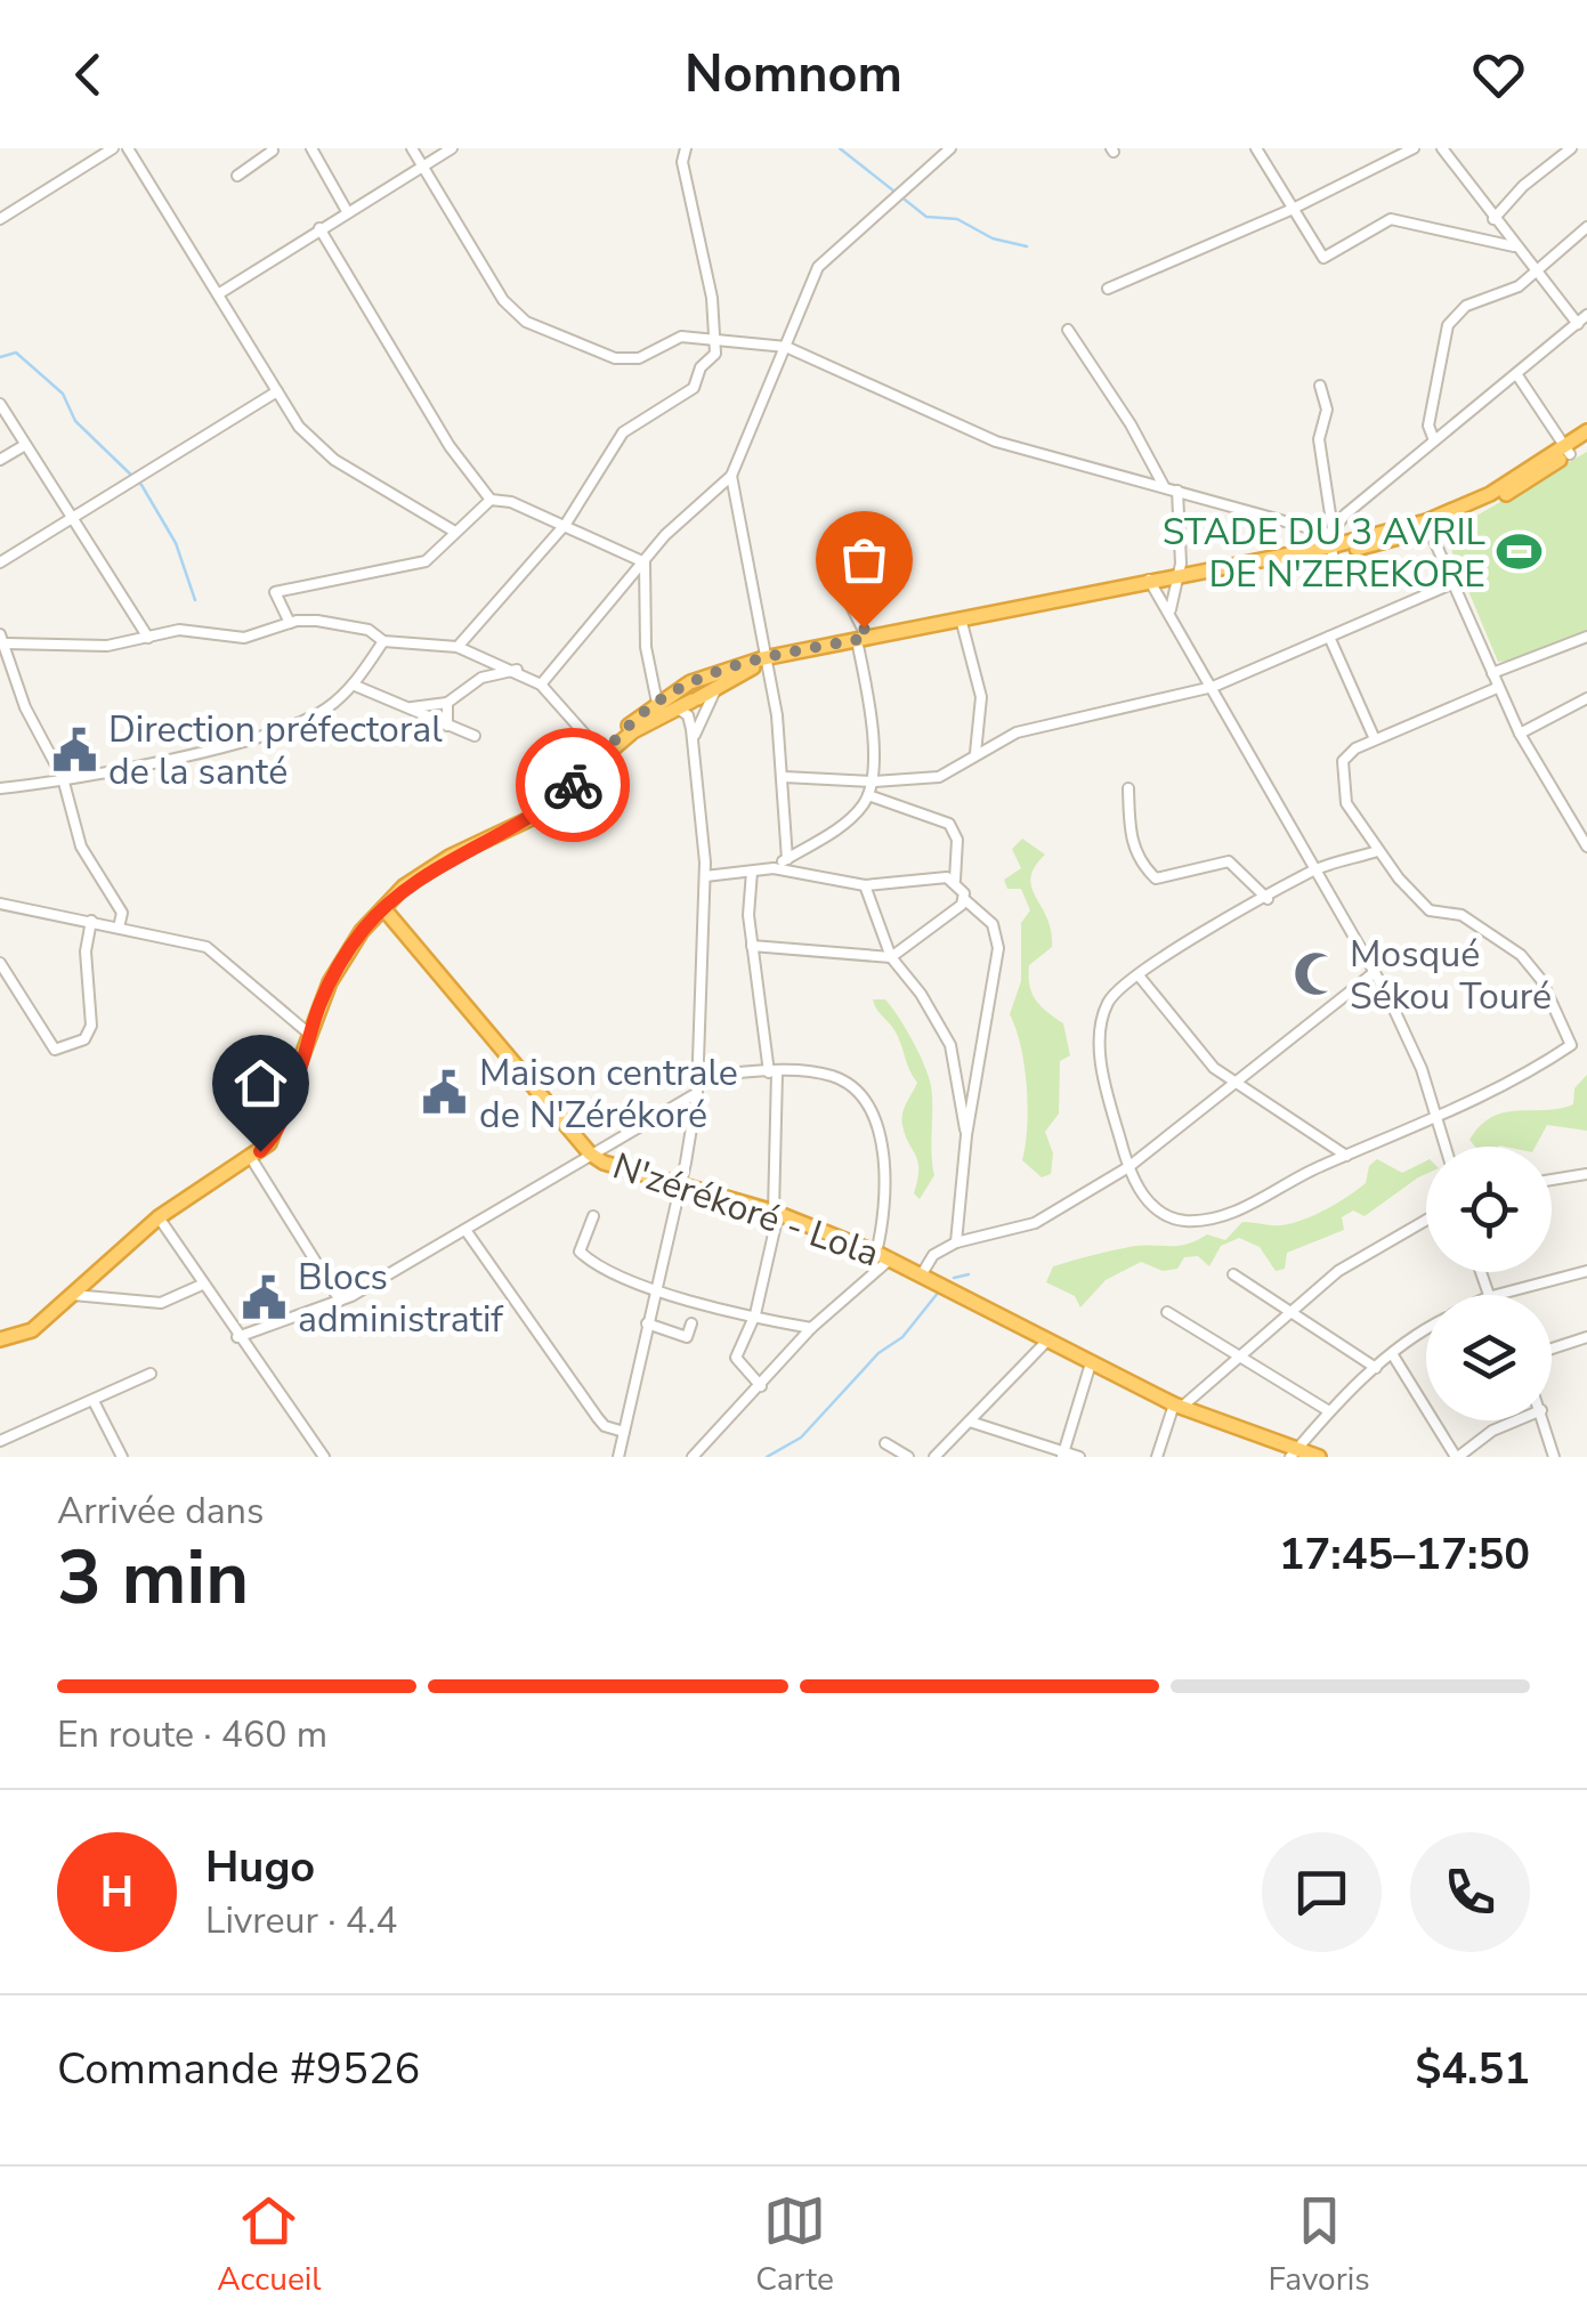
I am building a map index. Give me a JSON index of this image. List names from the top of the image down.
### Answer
{
  "streets": {
    "highway": ["N'zérékoré - Lola"]
  },
  "places": {
    "sports": ["STADE DU 3 AVRIL DE N'ZEREKORE"],
    "public building": ["Direction préfectoral de la santé", "Maison centrale de N'Zérékoré", "Blocs administratif"],
    "mosque": ["Mosqué Sékou Touré"]
  },
  "page": {
    "header": "Nomnom",
    "heading": ["3 min", "Arrivée dans", "17:45–17:50"],
    "panel": [
      "Hugo",
      "Livreur · 4.4",
      "Commande #9526",
      "$4.51"
    ],
    "bar": "En route · 460 m",
    "round": "H",
    "tabs": ["Accueil", "Carte", "Favoris"]
  }
}
